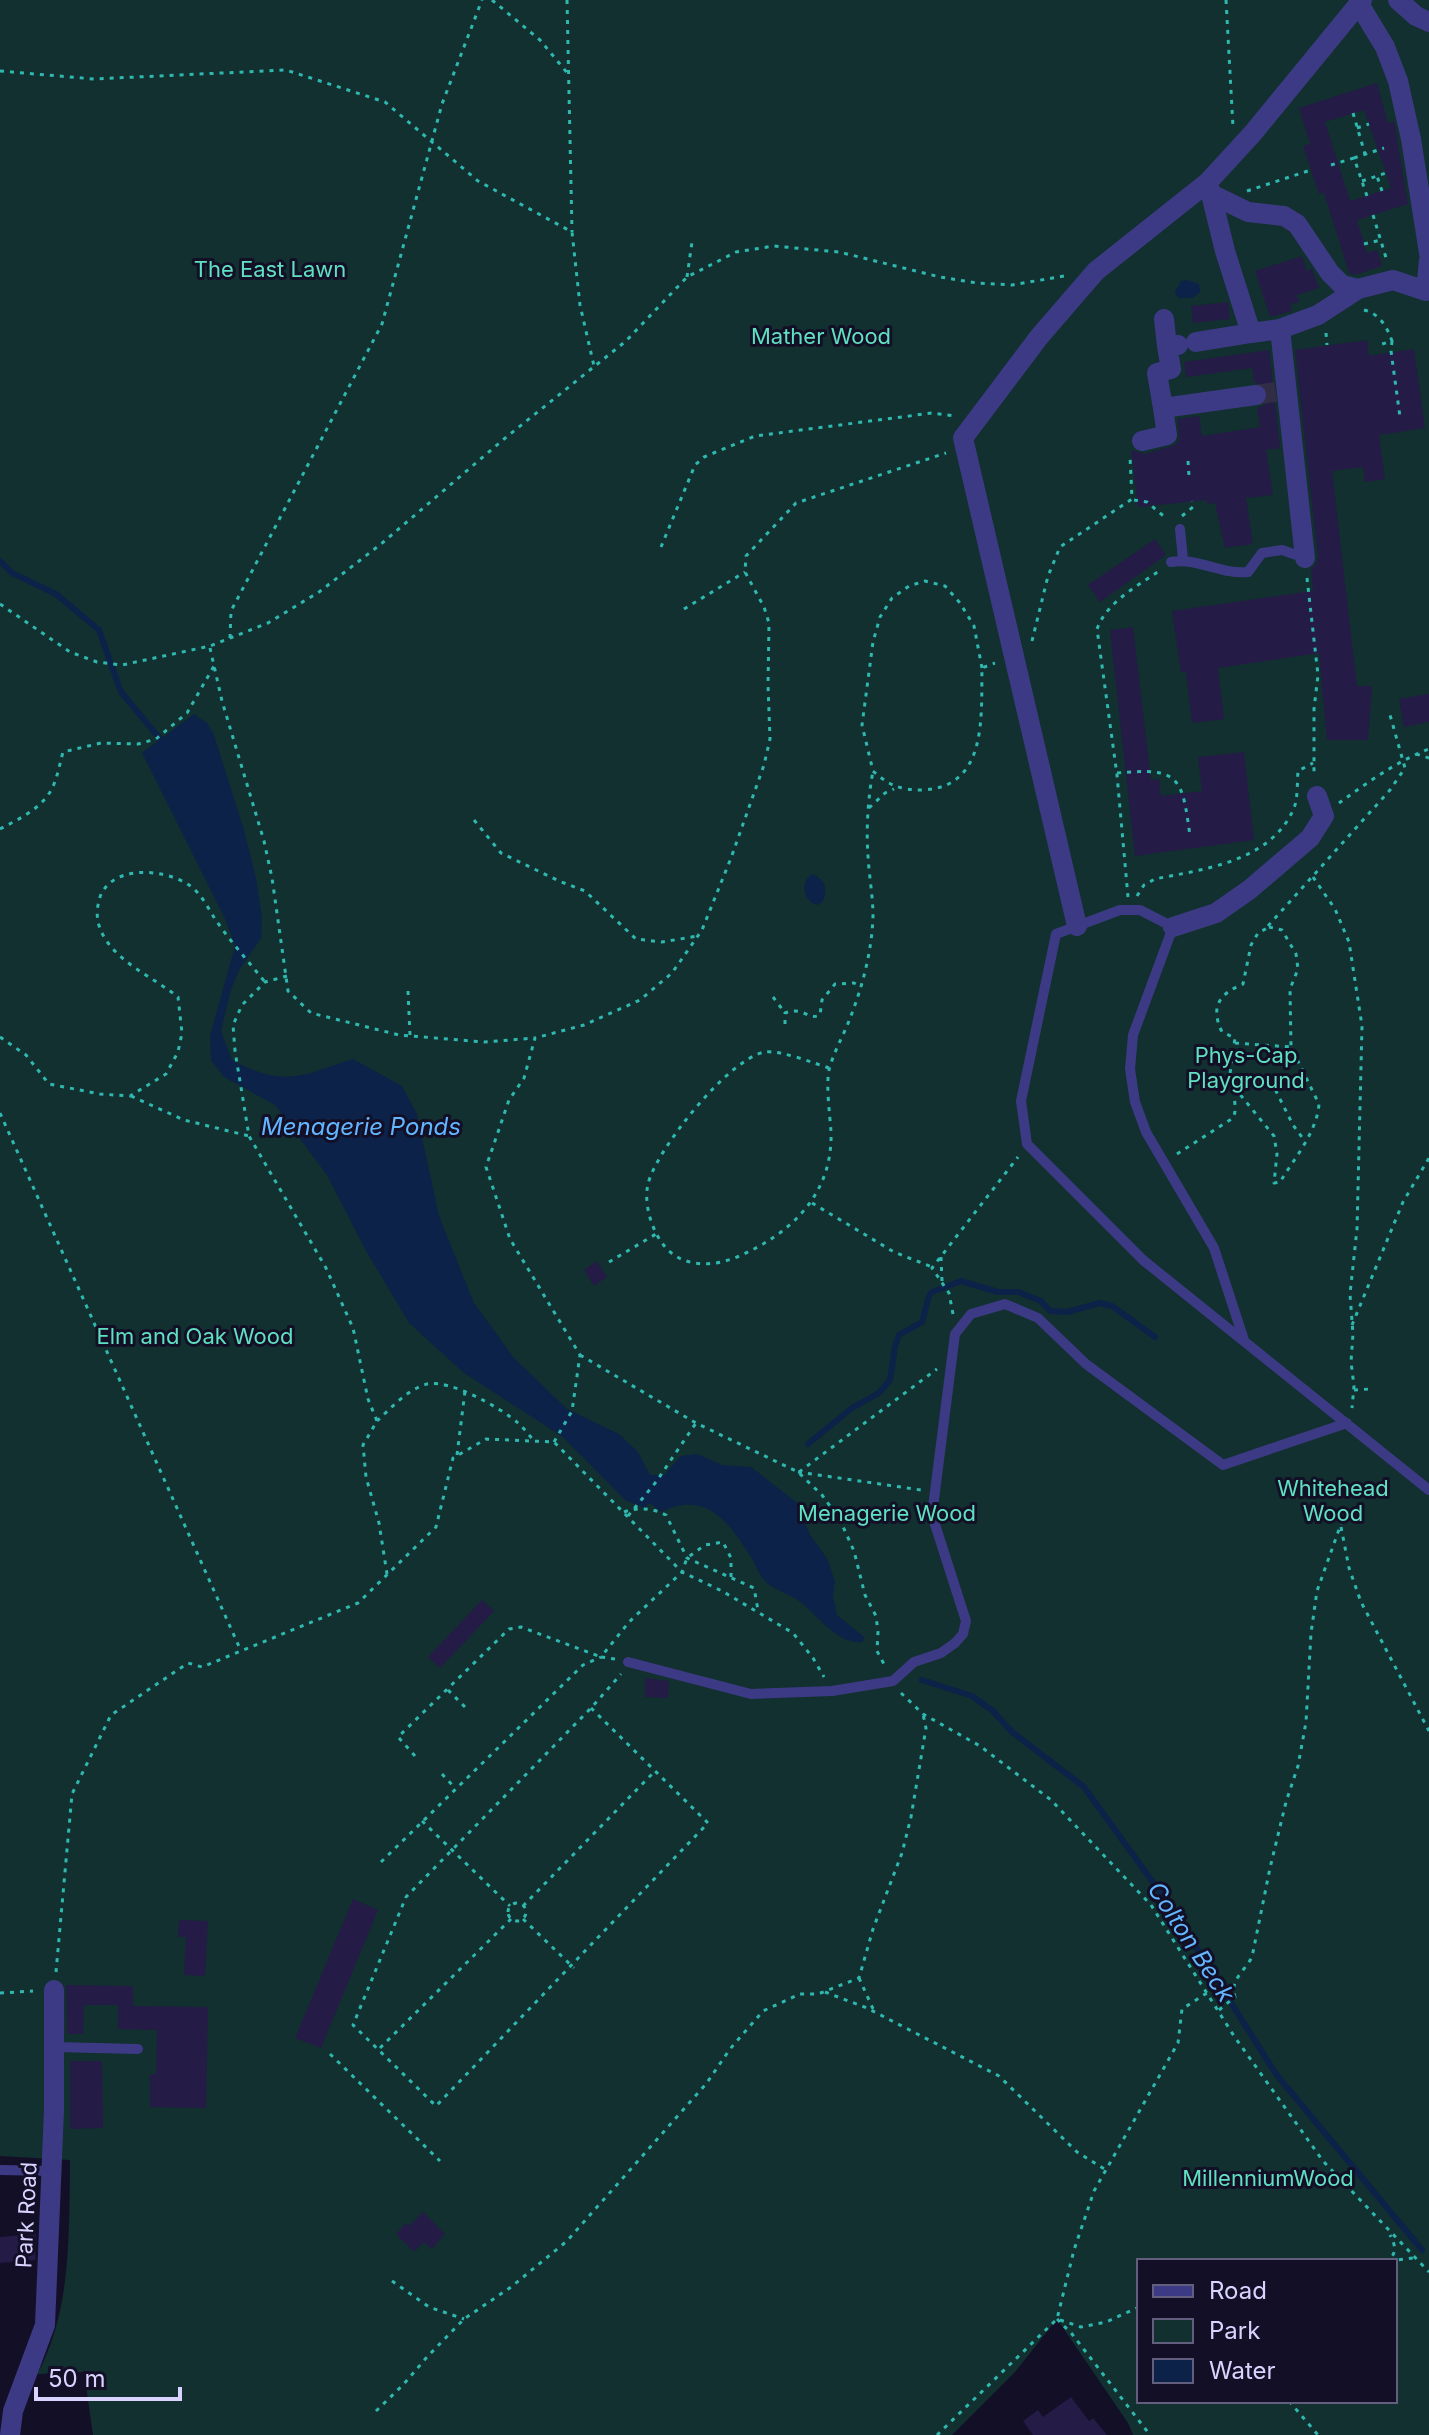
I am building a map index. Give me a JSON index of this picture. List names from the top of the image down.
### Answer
{
  "streets": {
    "street": ["Park Road"]
  },
  "water": ["Menagerie Ponds", "Colton Beck"],
  "parks": [
    "The East Lawn",
    "Mather Wood",
    "Phys-Cap Playground",
    "Elm and Oak Wood",
    "Whitehead Wood",
    "Menagerie Wood",
    "MillenniumWood"
  ],
  "legend": ["Road", "Park", "Water"],
  "scale_bar": "50 m"
}
